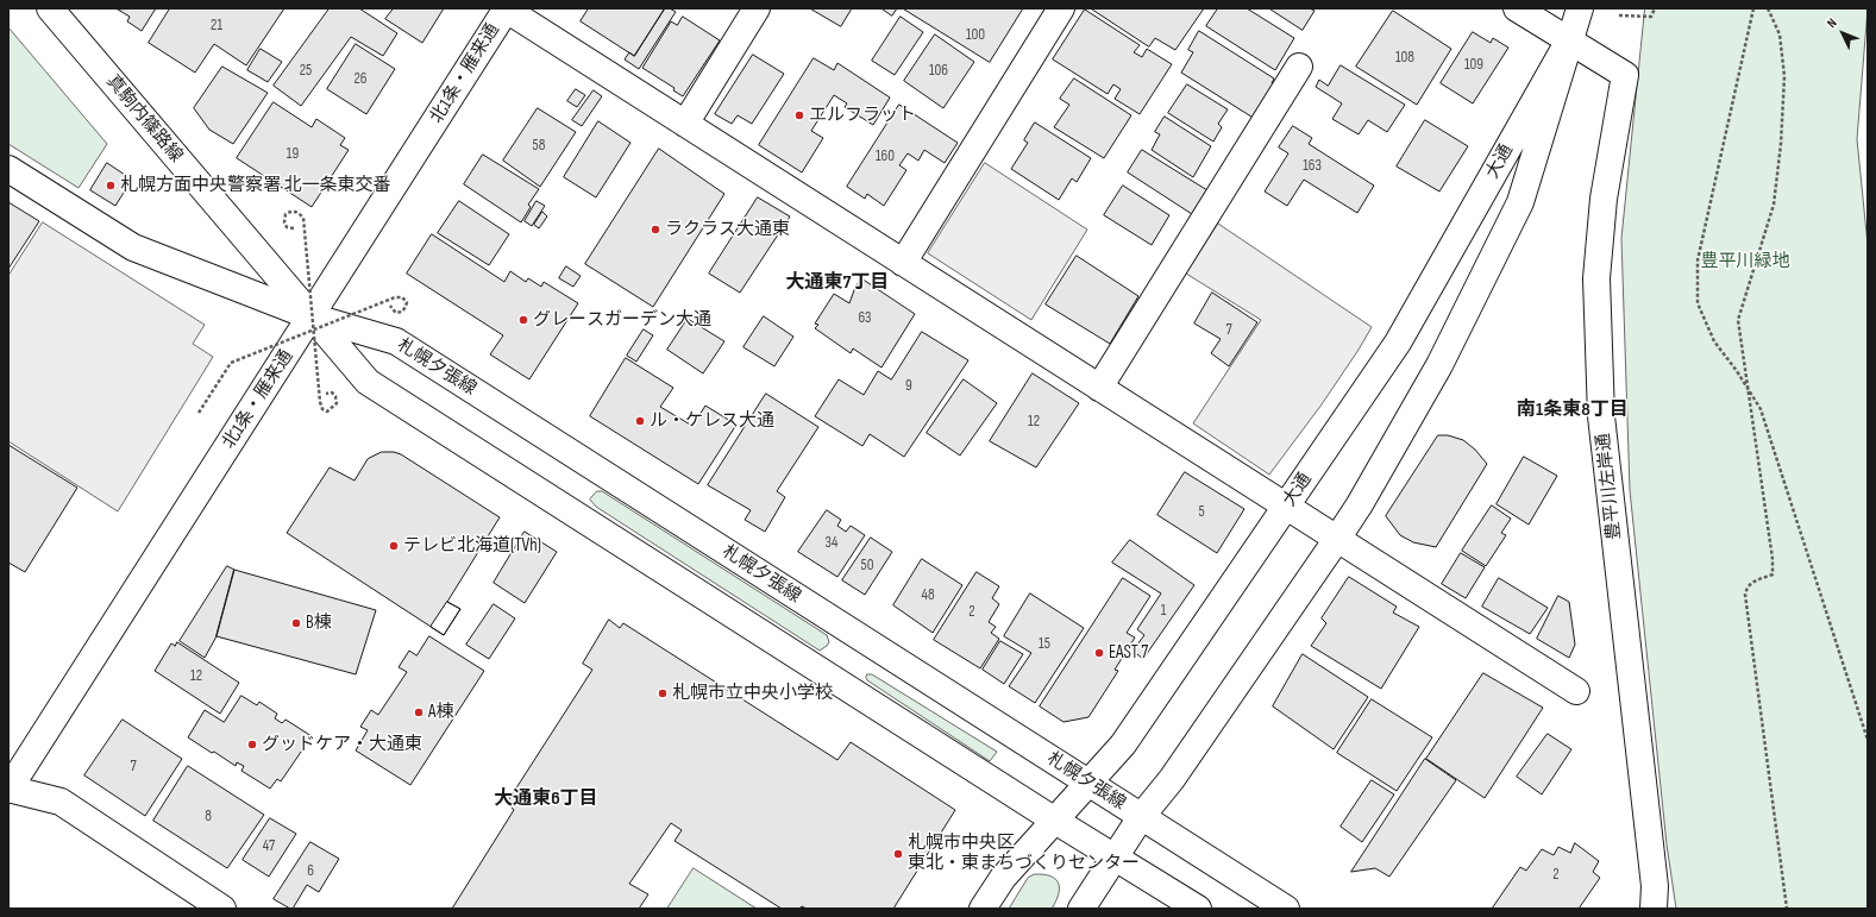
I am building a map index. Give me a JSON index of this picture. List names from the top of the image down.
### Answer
{
  "streets": {
    "main road": [
      "北1条・雁来通",
      "真駒内篠路線",
      "大通",
      "札幌夕張線",
      "豊平川左岸通"
    ]
  },
  "crossings": [
    ["北1条・雁来通", "真駒内篠路線"],
    ["北1条・雁来通", "札幌夕張線"],
    ["真駒内篠路線", "札幌夕張線"],
    ["大通", "札幌夕張線"],
    ["大通", "豊平川左岸通"]
  ],
  "districts": ["大通東7丁目", "南1条東8丁目", "大通東6丁目"],
  "parks": ["豊平川緑地"],
  "places": [
    "エルフラット",
    "札幌方面中央警察署 北一条東交番",
    "ラクラス大通東",
    "グレースガーデン大通",
    "ル・ケレス大通",
    "テレビ北海道(TVh)",
    "B棟",
    "EAST 7",
    "札幌市立中央小学校",
    "A棟",
    "グッドケア・大通東",
    "札幌市中央区 東北・東まちづくりセンター"
  ],
  "house_numbers": [
    "21",
    "100",
    "108",
    "109",
    "25",
    "106",
    "26",
    "58",
    "19",
    "160",
    "163",
    "63",
    "7",
    "9",
    "12",
    "5",
    "34",
    "50",
    "48",
    "1",
    "2",
    "15",
    "12",
    "7",
    "8",
    "47",
    "6",
    "2"
  ],
  "north": "top left"
}
